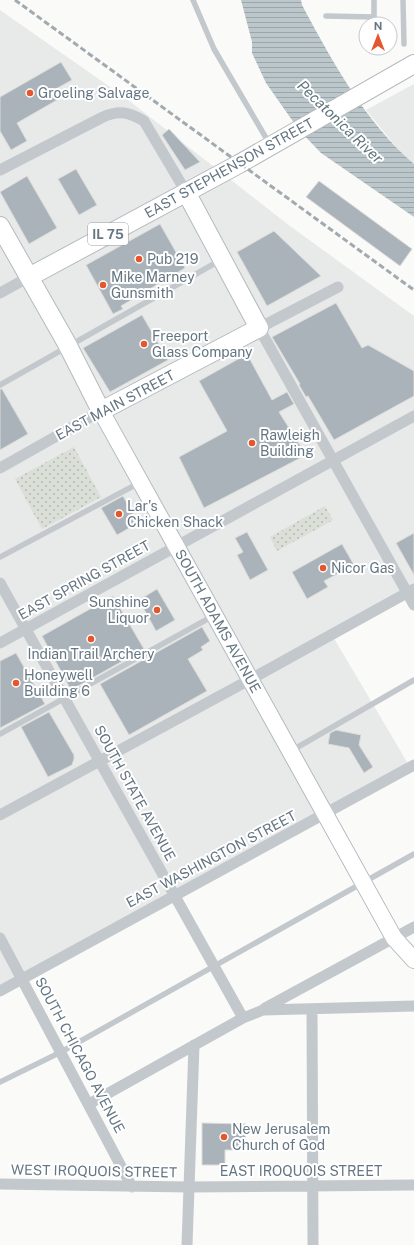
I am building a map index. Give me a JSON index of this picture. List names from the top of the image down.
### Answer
{
  "streets": {
    "main road": [
      "EAST STEPHENSON STREET",
      "IL 75",
      "EAST MAIN STREET",
      "SOUTH ADAMS AVENUE"
    ],
    "street": [
      "EAST SPRING STREET",
      "SOUTH STATE AVENUE",
      "EAST WASHINGTON STREET",
      "SOUTH CHICAGO AVENUE",
      "WEST IROQUOIS STREET",
      "EAST IROQUOIS STREET"
    ]
  },
  "crossings": [
    ["EAST STEPHENSON STREET", "SOUTH ADAMS AVENUE"],
    ["EAST MAIN STREET", "SOUTH ADAMS AVENUE"],
    ["EAST SPRING STREET", "SOUTH ADAMS AVENUE"],
    ["EAST SPRING STREET", "SOUTH STATE AVENUE"],
    ["SOUTH ADAMS AVENUE", "EAST WASHINGTON STREET"],
    ["SOUTH STATE AVENUE", "EAST WASHINGTON STREET"],
    ["EAST WASHINGTON STREET", "SOUTH CHICAGO AVENUE"],
    ["SOUTH CHICAGO AVENUE", "WEST IROQUOIS STREET"],
    ["WEST IROQUOIS STREET", "EAST IROQUOIS STREET"]
  ],
  "water": ["Pecatonica River"],
  "places": [
    "Groeling Salvage",
    "Pub 219",
    "Mike Marney Gunsmith",
    "Freeport Glass Company",
    "Rawleigh Building",
    "Lar's Chicken Shack",
    "Nicor Gas",
    "Sunshine Liquor",
    "Indian Trail Archery",
    "Honeywell Building 6",
    "New Jerusalem Church of God"
  ],
  "north": "top"
}
